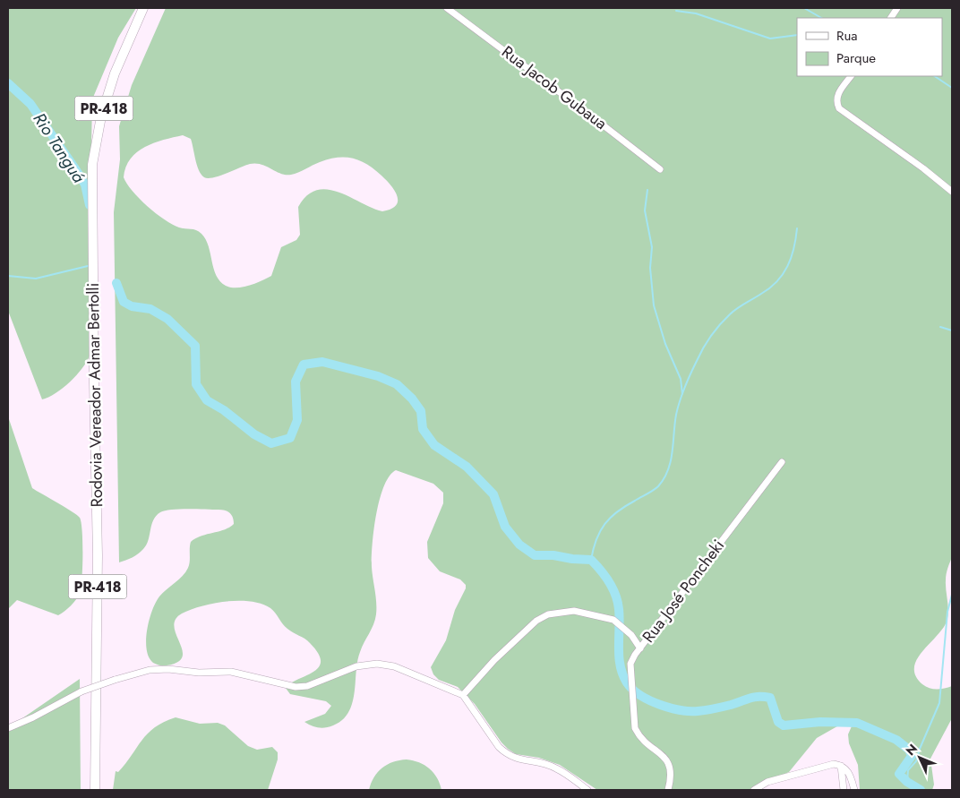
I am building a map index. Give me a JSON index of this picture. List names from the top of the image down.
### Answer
{
  "streets": {
    "highway": ["PR-418", "Rodovia Vereador Admar Bertolli"],
    "street": ["Rua Jacob Gubaua", "Rua José Poncheki"]
  },
  "water": ["Rio Tanguá"],
  "legend": ["Rua", "Parque"],
  "north": "top left"
}
